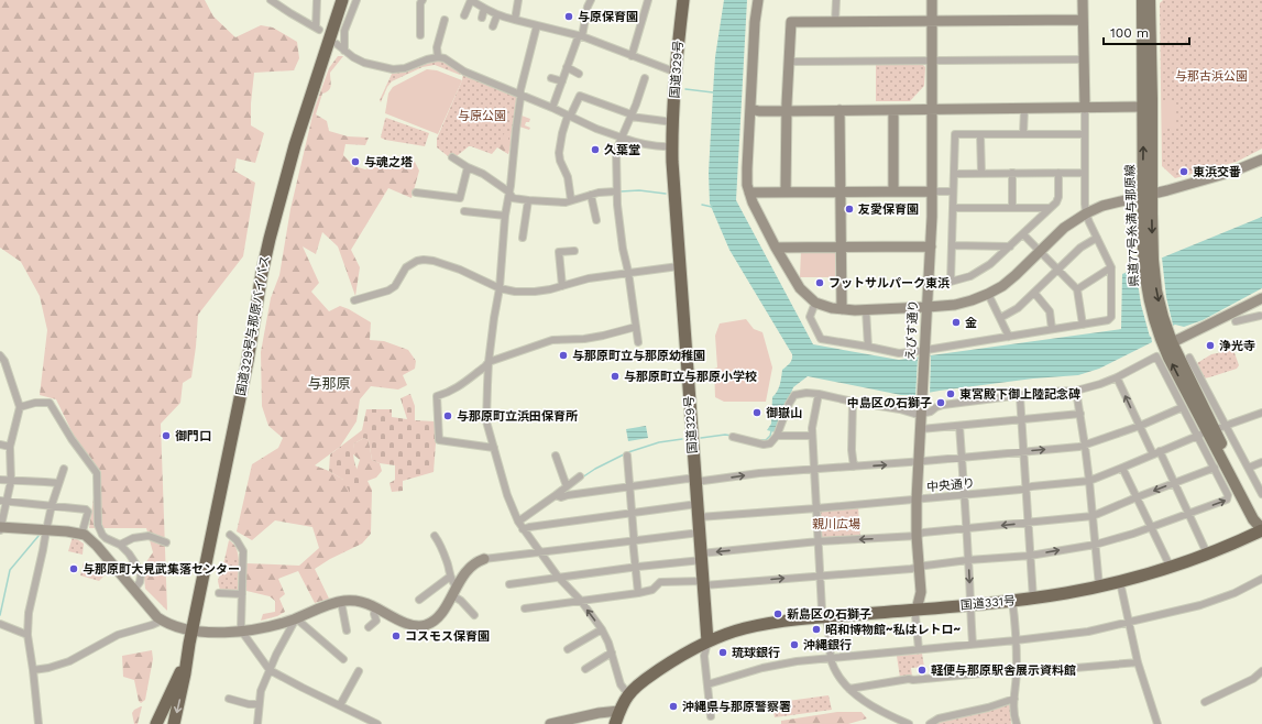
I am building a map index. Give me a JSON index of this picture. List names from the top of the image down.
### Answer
{
  "streets": {
    "highway": ["国道329号", "国道329号与那原バイパス", "国道331号"],
    "main road": ["県道77号糸満与那原線"],
    "street": ["えびす通り", "中央通り"]
  },
  "crossings": [
    ["国道329号", "中央通り"],
    ["国道329号", "国道331号"],
    ["県道77号糸満与那原線", "中央通り"],
    ["県道77号糸満与那原線", "国道331号"],
    ["えびす通り", "中央通り"],
    ["えびす通り", "国道331号"]
  ],
  "districts": ["与那原"],
  "parks": ["与那古浜公園", "与原公園", "親川広場"],
  "places": [
    "与原保育園",
    "久葉堂",
    "与魂之塔",
    "東浜交番",
    "友愛保育園",
    "フットサルパーク東浜",
    "金",
    "浄光寺",
    "与那原町立与那原幼稚園",
    "与那原町立与那原小学校",
    "東宮殿下御上陸記念碑",
    "中島区の石獅子",
    "御嶽山",
    "与那原町立浜田保育所",
    "御門口",
    "与那原町大見武集落センター",
    "新島区の石獅子",
    "昭和博物館~私はレトロ~",
    "コスモス保育園",
    "沖縄銀行",
    "琉球銀行",
    "軽便与那原駅舎展示資料館",
    "沖縄県与那原警察署"
  ],
  "scale_bar": "100 m"
}
